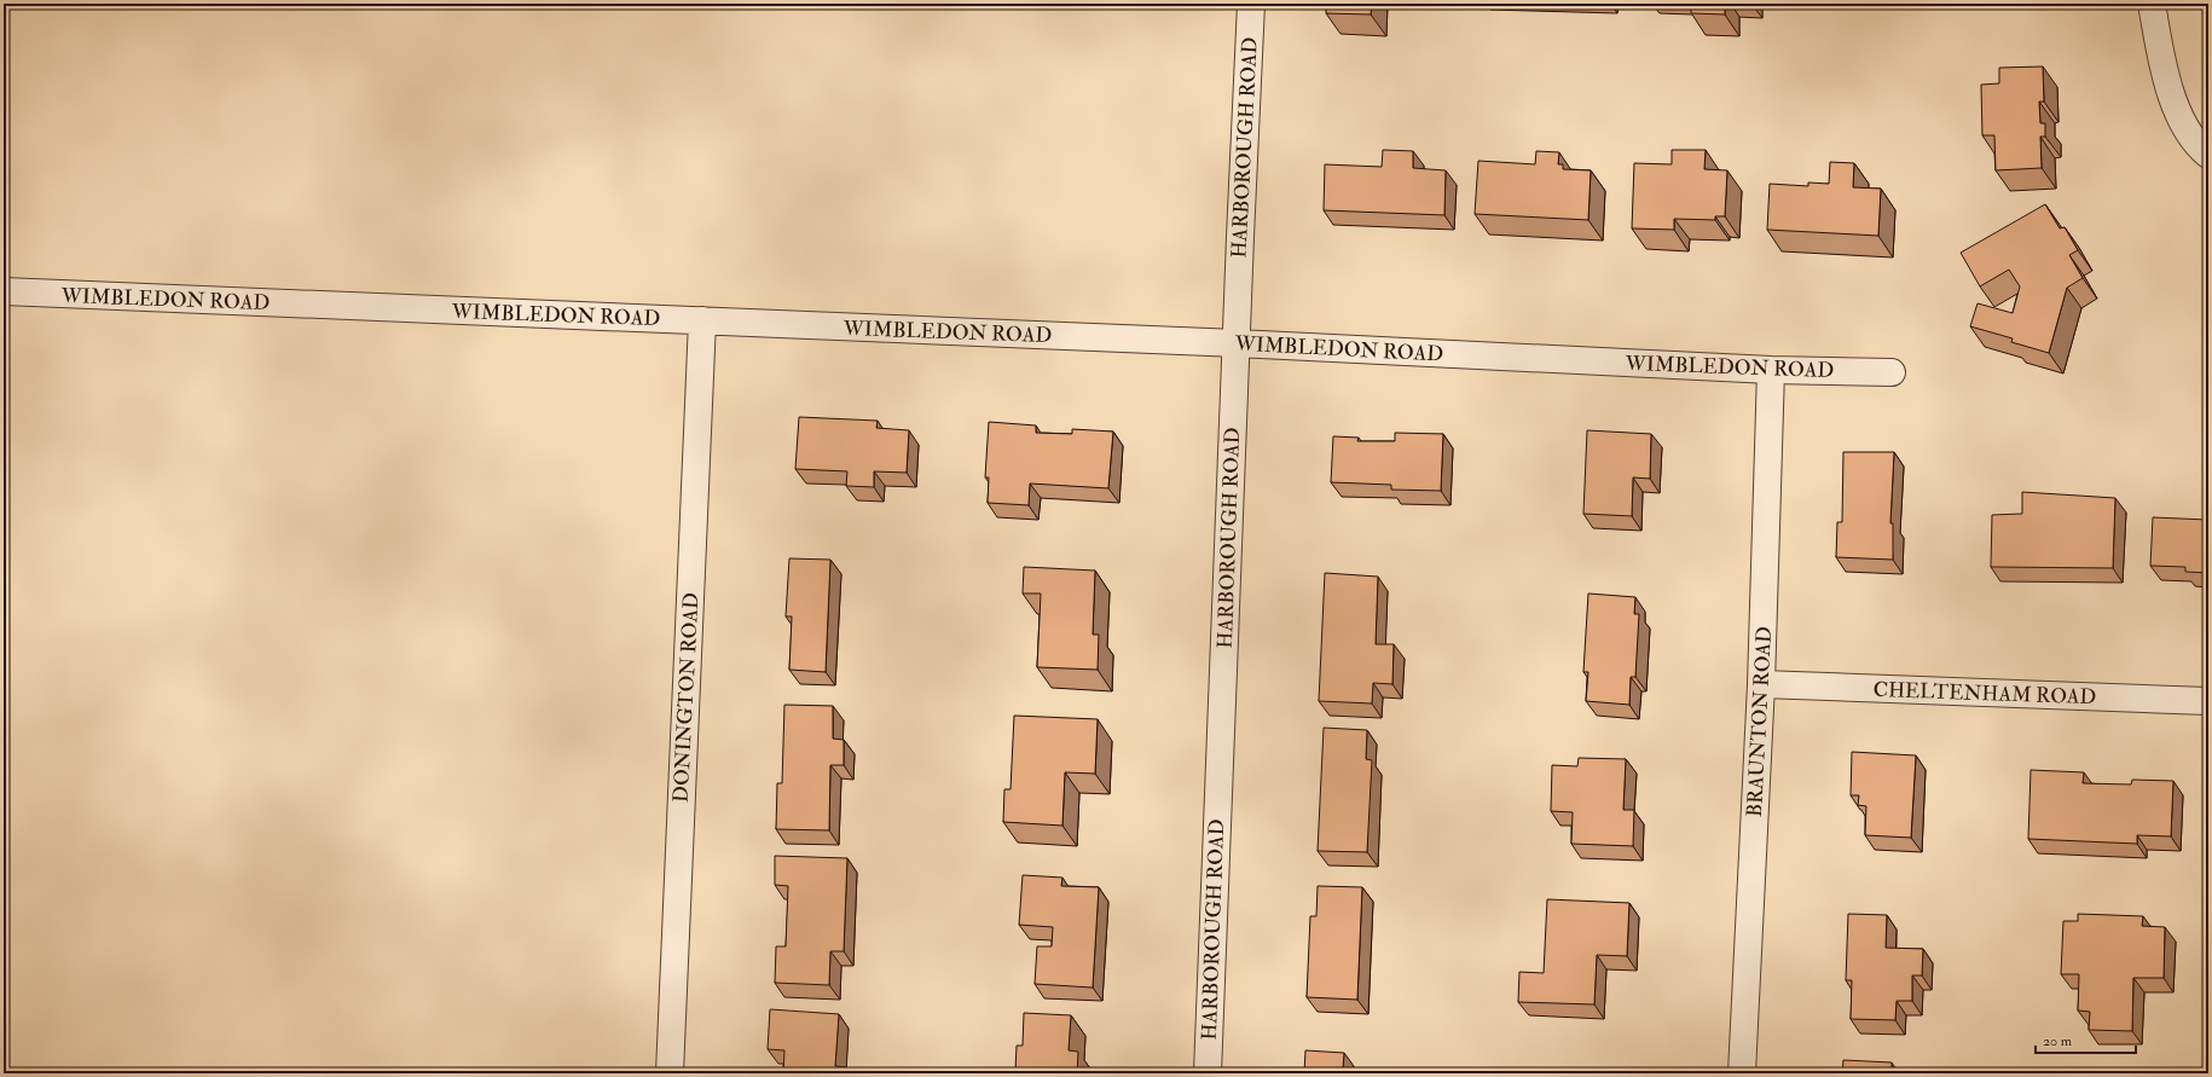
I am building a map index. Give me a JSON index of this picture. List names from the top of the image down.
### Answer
{
  "streets": {
    "street": [
      "HARBOROUGH ROAD",
      "WIMBLEDON ROAD",
      "CHELTENHAM ROAD",
      "DONINGTON ROAD",
      "BRAUNTON ROAD"
    ]
  },
  "crossings": [
    ["HARBOROUGH ROAD", "WIMBLEDON ROAD"],
    ["WIMBLEDON ROAD", "DONINGTON ROAD"],
    ["WIMBLEDON ROAD", "BRAUNTON ROAD"],
    ["CHELTENHAM ROAD", "BRAUNTON ROAD"]
  ],
  "scale_bar": "20 m"
}
